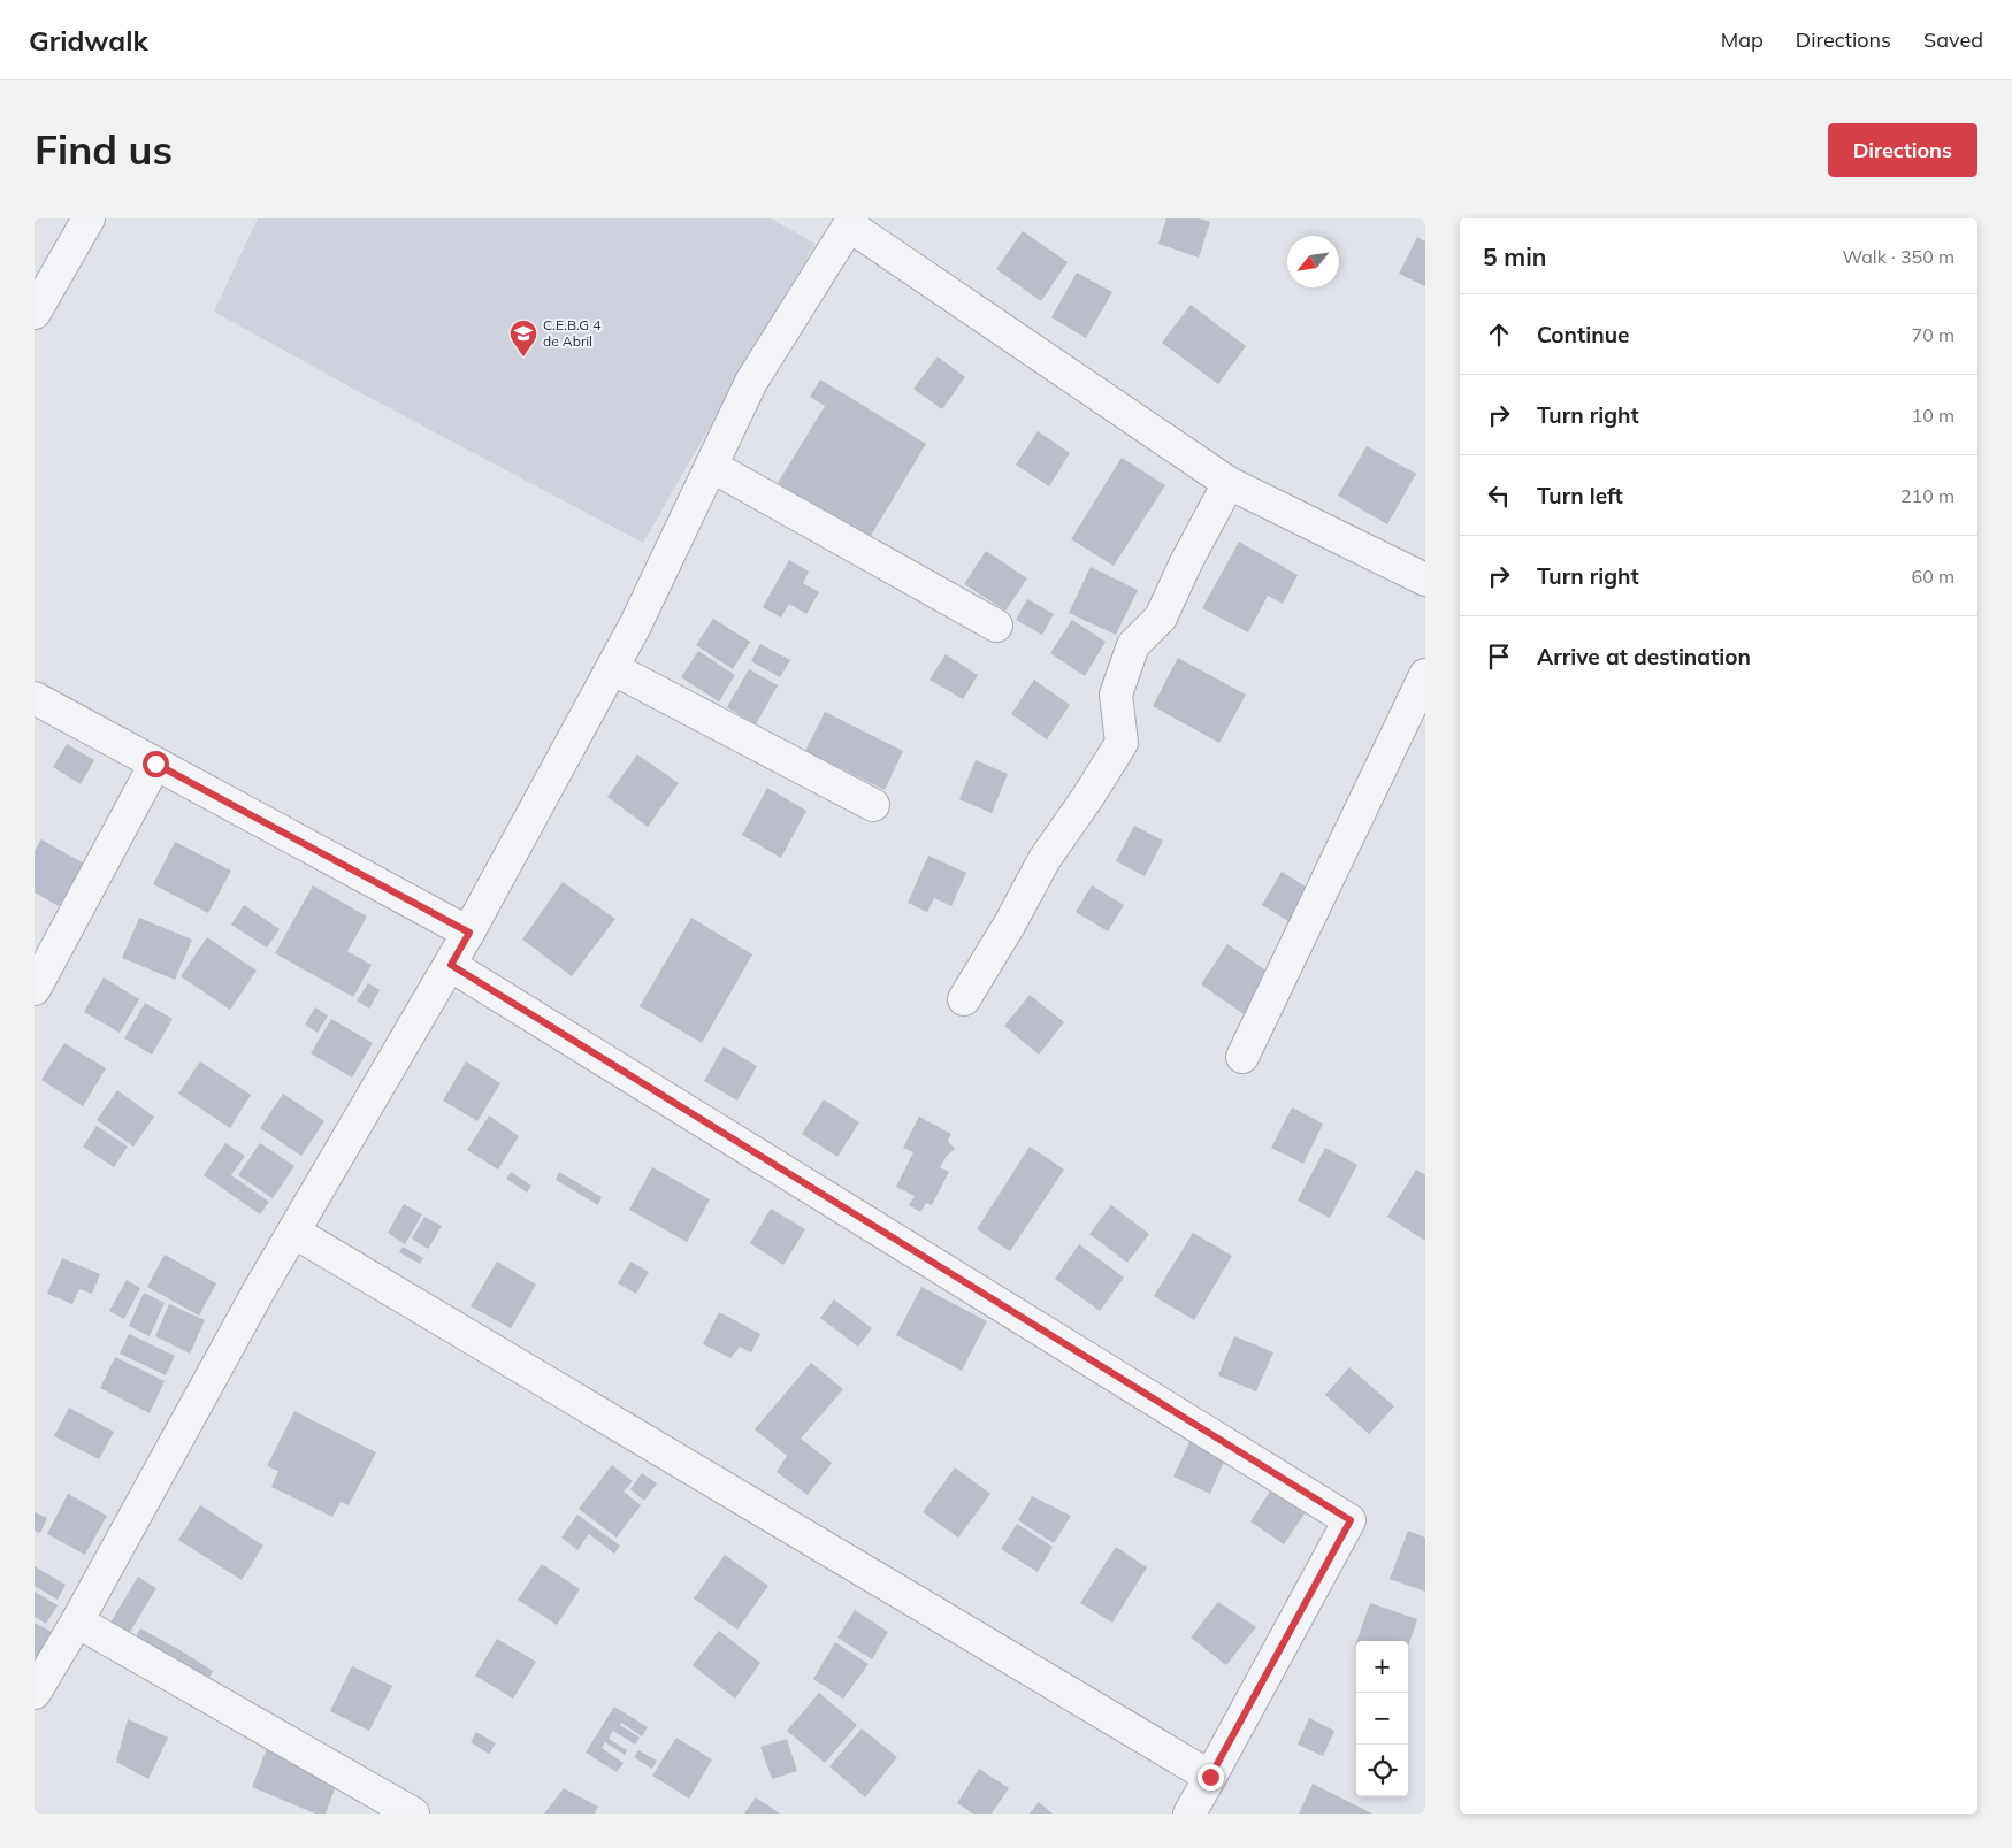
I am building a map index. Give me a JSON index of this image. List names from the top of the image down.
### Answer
{
  "places": {
    "school or university": ["C.E.B.G 4 de Abril"]
  },
  "north": "bottom left",
  "page": {
    "header": "Gridwalk",
    "nav": ["Map", "Directions", "Saved"],
    "buttons": "Directions",
    "title": "Find us",
    "heading": ["5 min", "Walk · 350 m"],
    "list": [
      ["Continue", "70 m"],
      ["Turn right", "10 m"],
      ["Turn left", "210 m"],
      ["Turn right", "60 m"],
      "Arrive at destination"
    ],
    "map_buttons": ["+", "−"]
  }
}
